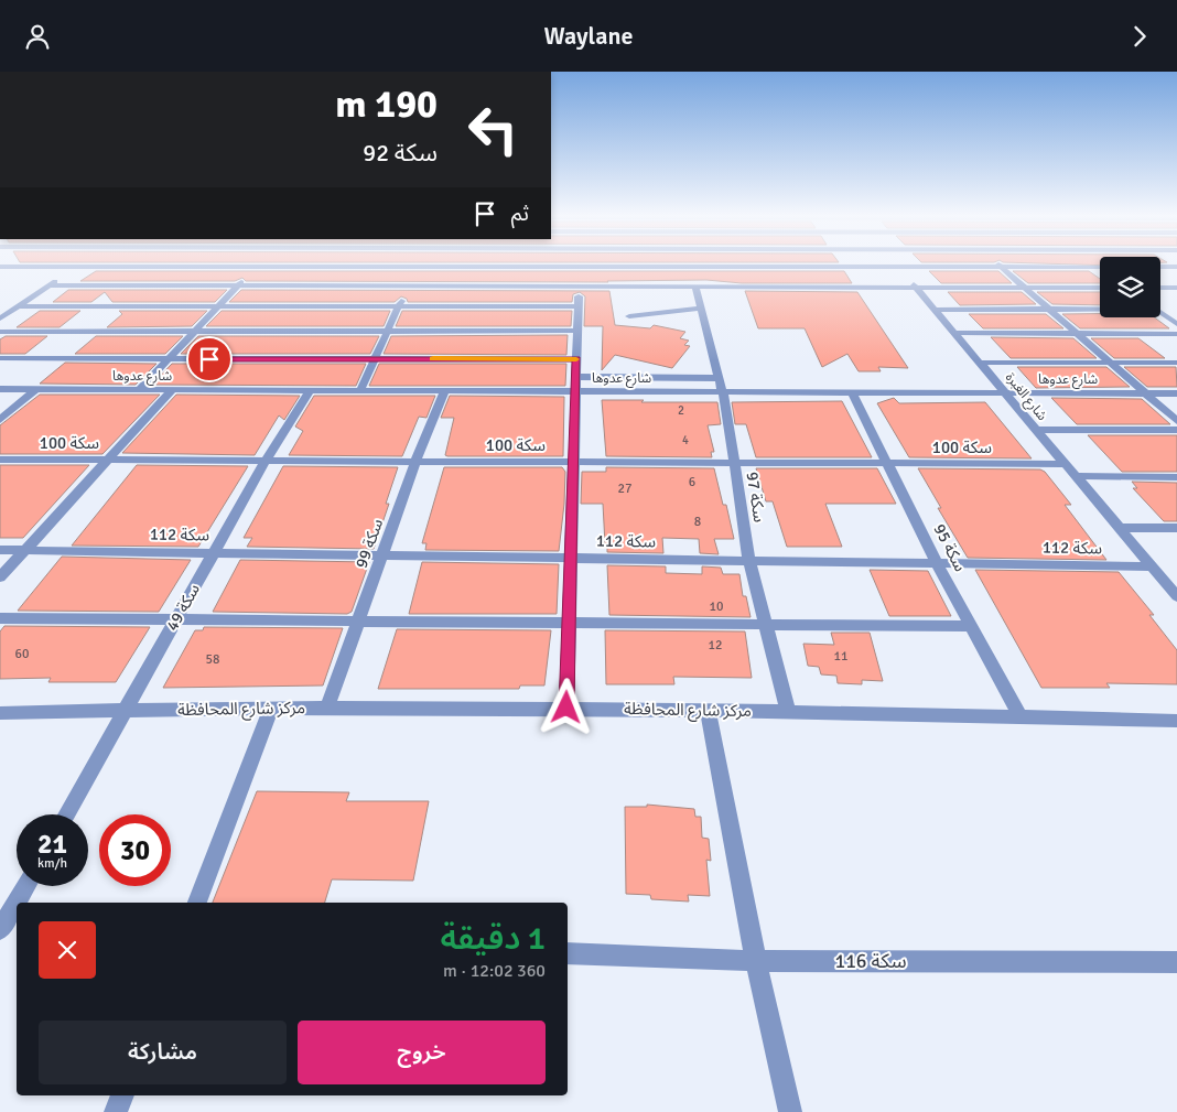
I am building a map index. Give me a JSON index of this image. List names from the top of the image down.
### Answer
{
  "streets": {
    "street": [
      "شارع عدوها",
      "شارع الغبرة",
      "سكة 100",
      "سكة 97",
      "سكة 112",
      "سكة 99",
      "سكة 95",
      "سكة 49",
      "مركز شارع المحافظة",
      "سكة 116"
    ]
  },
  "crossings": [
    ["شارع عدوها", "شارع الغبرة"],
    ["شارع عدوها", "سكة 97"],
    ["شارع عدوها", "سكة 99"],
    ["شارع عدوها", "سكة 95"],
    ["شارع عدوها", "سكة 49"],
    ["شارع الغبرة", "سكة 100"],
    ["شارع الغبرة", "سكة 112"],
    ["سكة 100", "سكة 97"],
    ["سكة 100", "سكة 99"],
    ["سكة 100", "سكة 95"],
    ["سكة 100", "سكة 49"],
    ["سكة 97", "سكة 112"],
    ["سكة 97", "مركز شارع المحافظة"],
    ["سكة 112", "سكة 99"],
    ["سكة 112", "سكة 95"],
    ["سكة 112", "سكة 49"],
    ["سكة 99", "مركز شارع المحافظة"],
    ["سكة 95", "مركز شارع المحافظة"],
    ["سكة 49", "مركز شارع المحافظة"]
  ],
  "house_numbers": [
    "2",
    "4",
    "6",
    "27",
    "8",
    "10",
    "12",
    "60",
    "11",
    "58"
  ],
  "page": {
    "header": "Waylane",
    "turn": ["190 m", "سكة 92"],
    "then": "ثم",
    "speed": "21 km/h",
    "limit": "30",
    "heading": ["1 دقيقة", "360 m · 12:02"],
    "buttons": ["خروج", "مشاركة"]
  }
}
